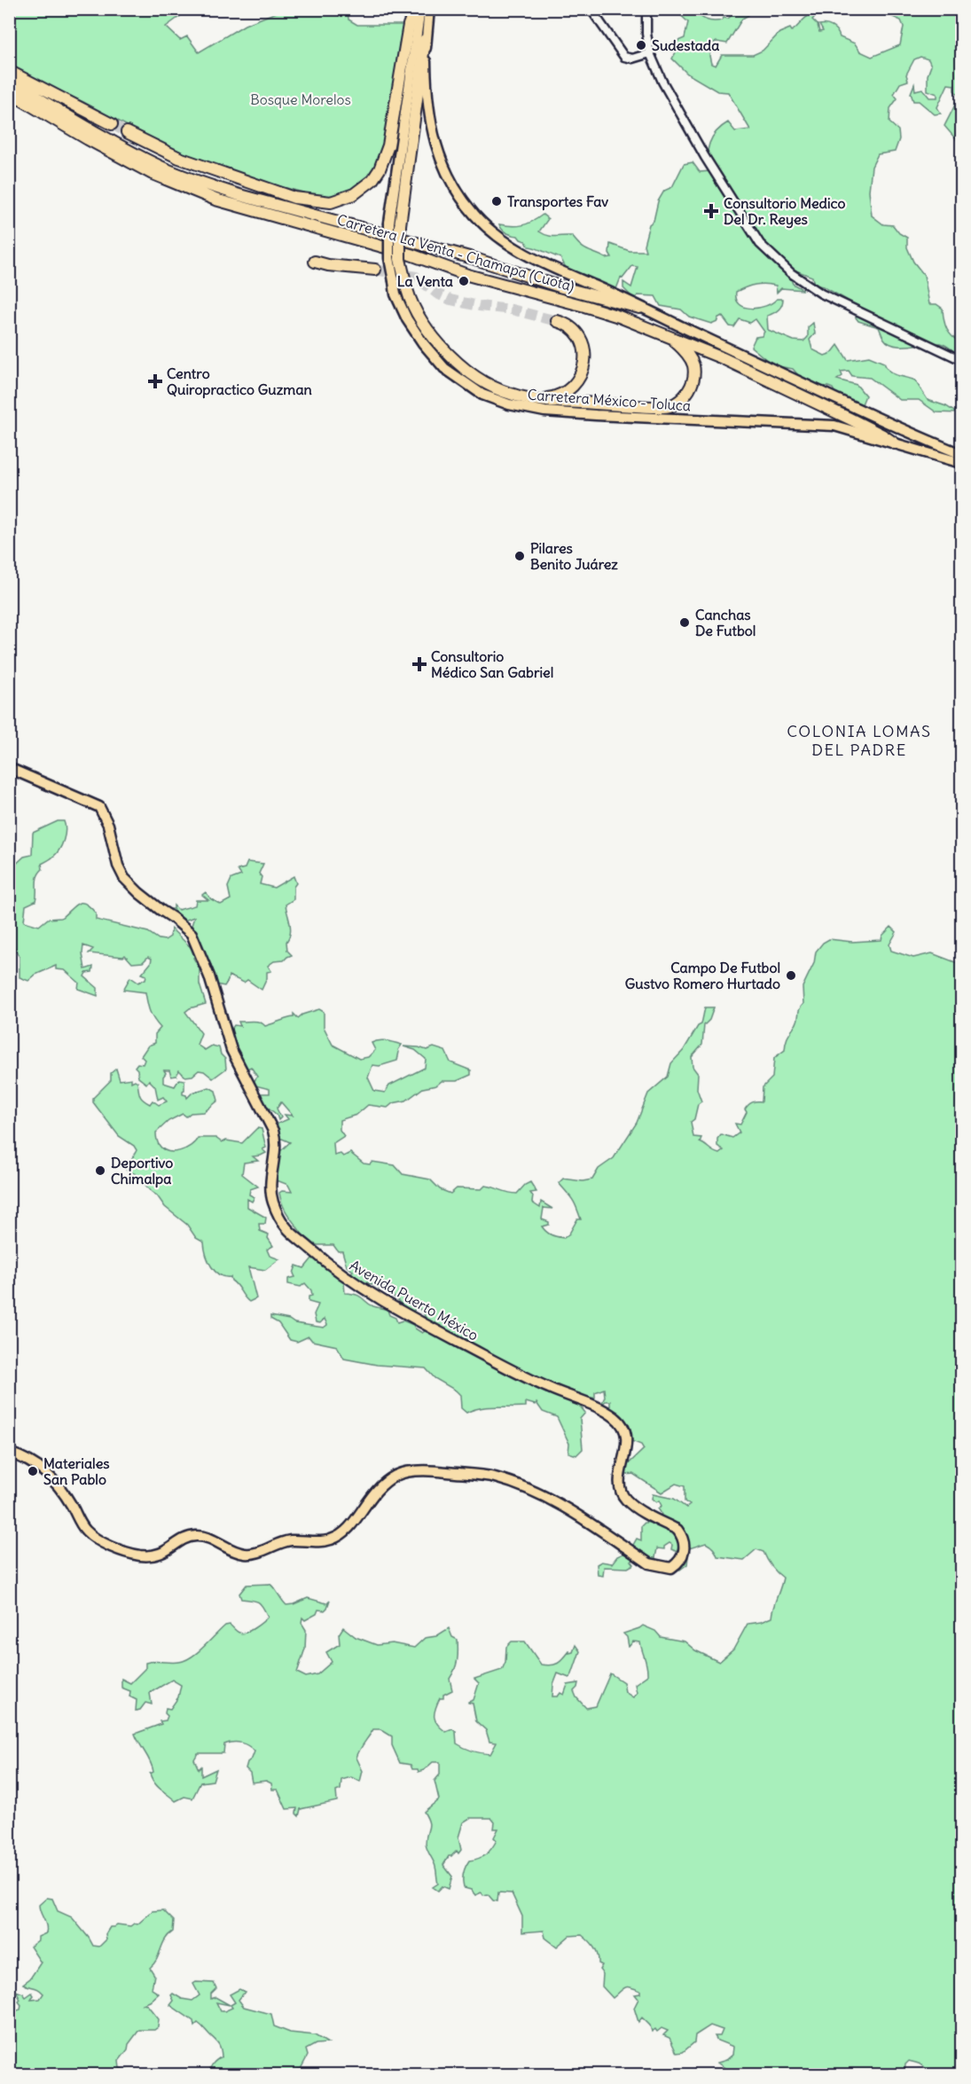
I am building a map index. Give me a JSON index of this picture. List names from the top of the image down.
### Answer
{
  "streets": {
    "highway": ["Carretera La Venta - Chamapa (Cuota)"],
    "main road": ["Carretera México - Toluca", "Avenida Puerto México"]
  },
  "crossings": [
    ["Carretera La Venta - Chamapa (Cuota)", "Carretera México - Toluca"]
  ],
  "districts": ["COLONIA LOMAS DEL PADRE"],
  "parks": ["Bosque Morelos"],
  "places": {
    "other": [
      "Sudestada",
      "Transportes Fav",
      "La Venta",
      "Pilares Benito Juárez",
      "Canchas De Futbol",
      "Campo De Futbol Gustvo Romero Hurtado",
      "Deportivo Chimalpa",
      "Materiales San Pablo"
    ],
    "health": ["Consultorio Medico Del Dr. Reyes", "Centro Quiropractico Guzman", "Consultorio Médico San Gabriel"]
  }
}
